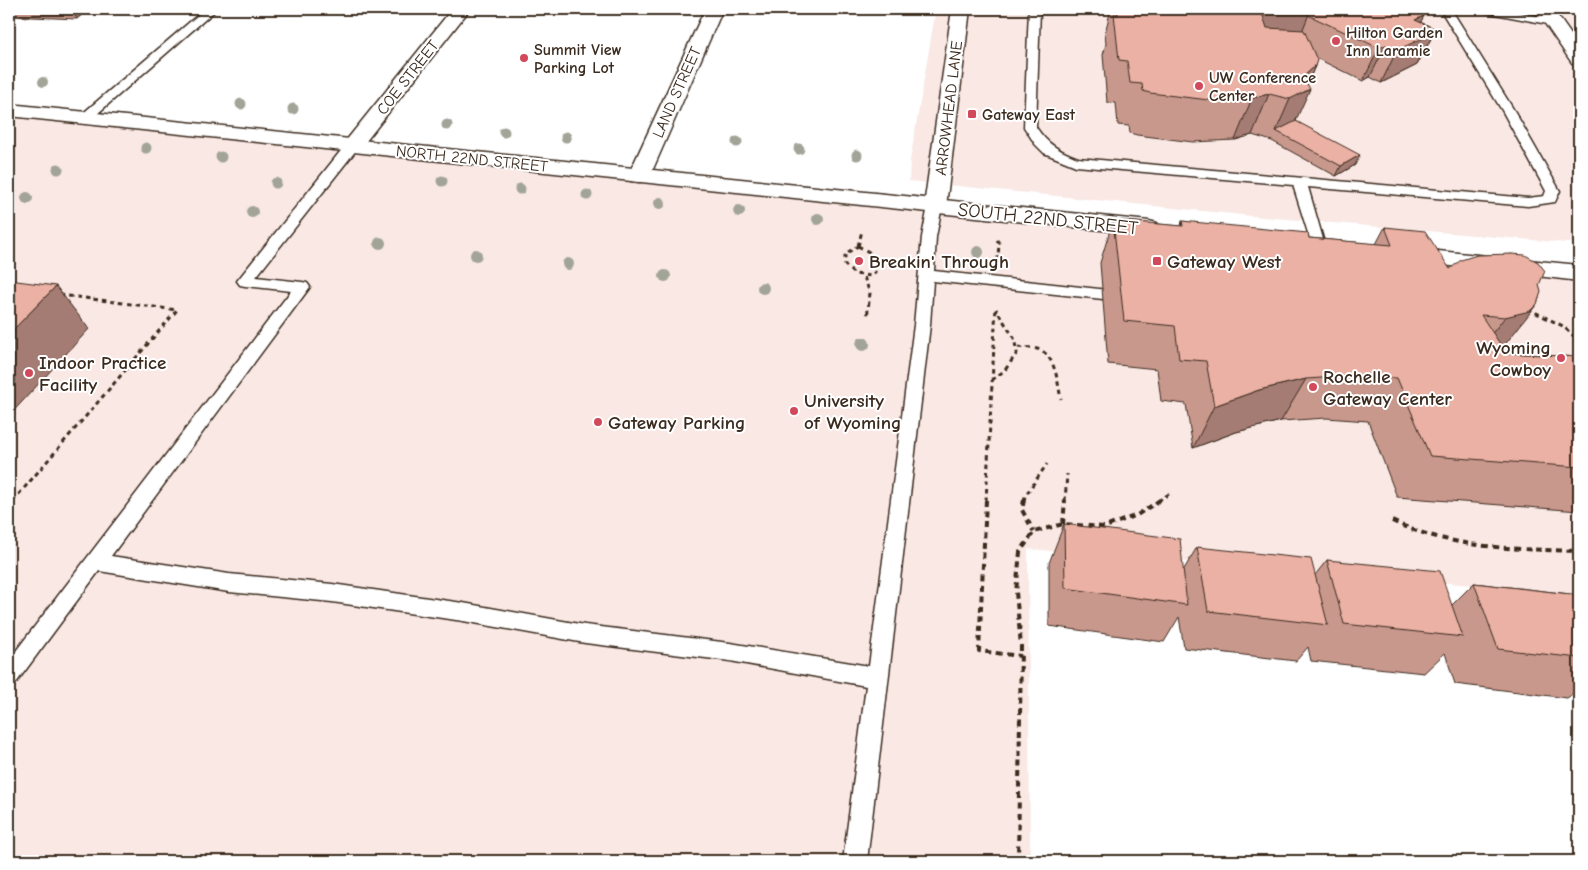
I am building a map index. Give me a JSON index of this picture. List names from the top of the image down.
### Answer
{
  "streets": {
    "street": [
      "COE STREET",
      "LAND STREET",
      "ARROWHEAD LANE",
      "NORTH 22ND STREET",
      "SOUTH 22ND STREET"
    ]
  },
  "crossings": [
    ["COE STREET", "NORTH 22ND STREET"],
    ["LAND STREET", "NORTH 22ND STREET"],
    ["ARROWHEAD LANE", "NORTH 22ND STREET"],
    ["ARROWHEAD LANE", "SOUTH 22ND STREET"],
    ["NORTH 22ND STREET", "SOUTH 22ND STREET"]
  ],
  "places": {
    "other": [
      "Hilton Garden Inn Laramie",
      "Summit View Parking Lot",
      "UW Conference Center",
      "Breakin' Through",
      "Wyoming Cowboy",
      "Indoor Practice Facility",
      "Rochelle Gateway Center",
      "University of Wyoming",
      "Gateway Parking"
    ],
    "transit": ["Gateway East", "Gateway West"]
  }
}
